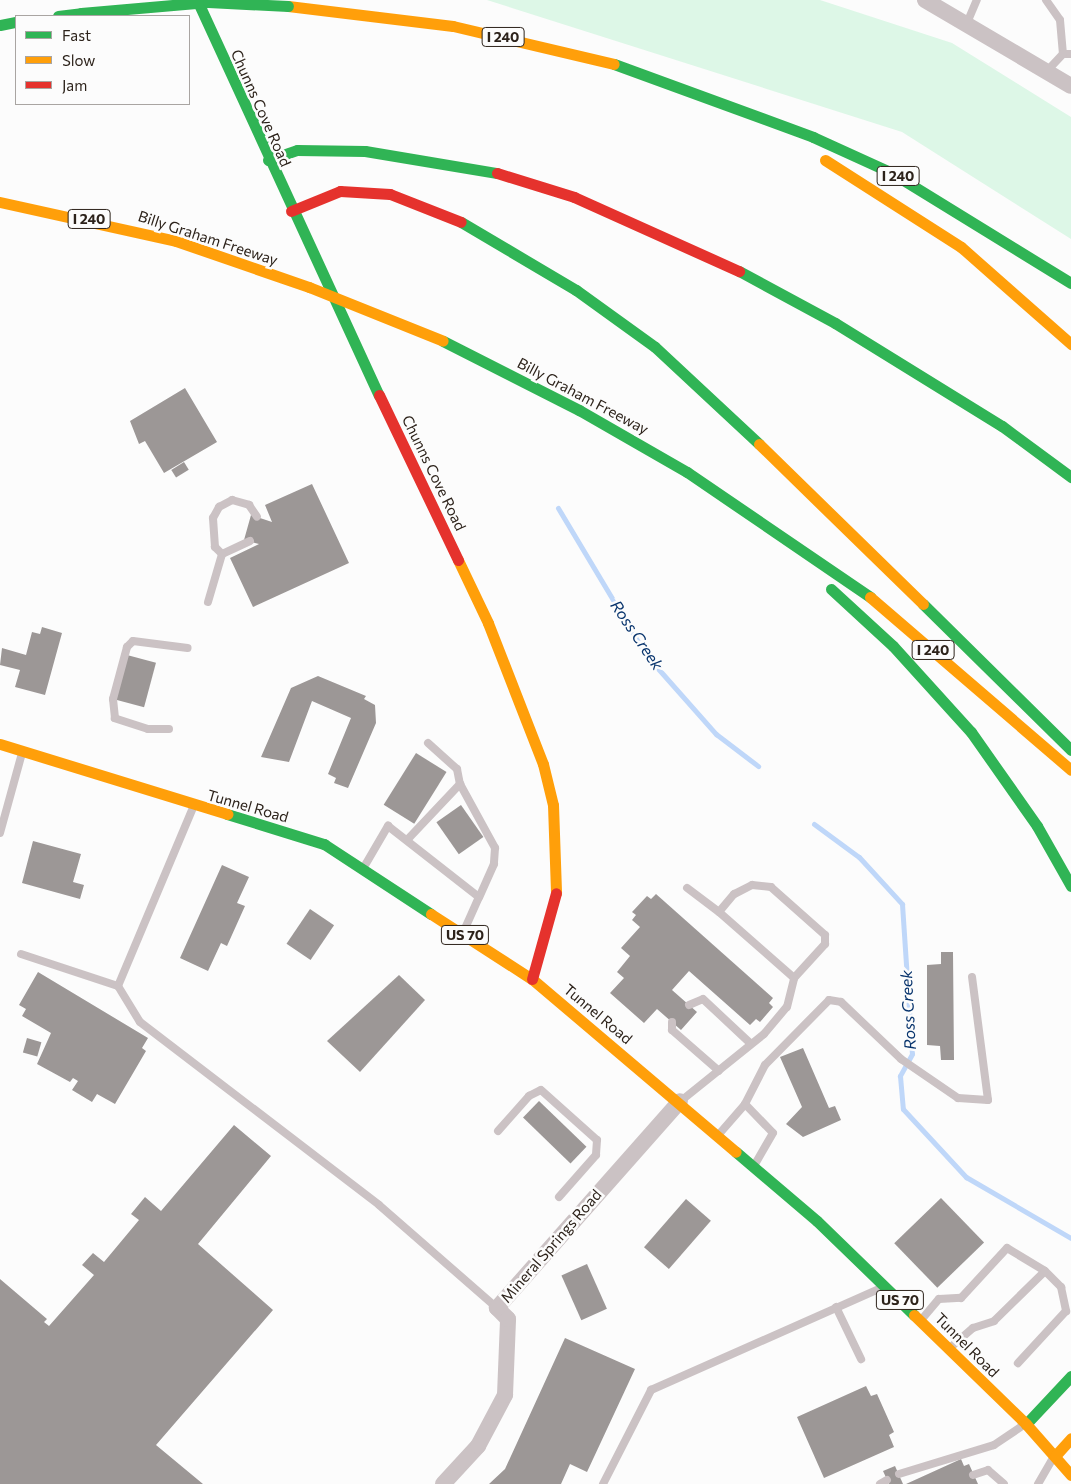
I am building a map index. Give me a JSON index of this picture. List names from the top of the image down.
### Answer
{
  "streets": {
    "main road": [
      "I 240",
      "Chunns Cove Road",
      "Billy Graham Freeway",
      "Tunnel Road",
      "US 70"
    ],
    "street": ["Mineral Springs Road"]
  },
  "crossings": [
    ["Chunns Cove Road", "Tunnel Road"],
    ["Tunnel Road", "Mineral Springs Road"]
  ],
  "water": ["Ross Creek"],
  "legend": ["Fast", "Slow", "Jam"]
}
